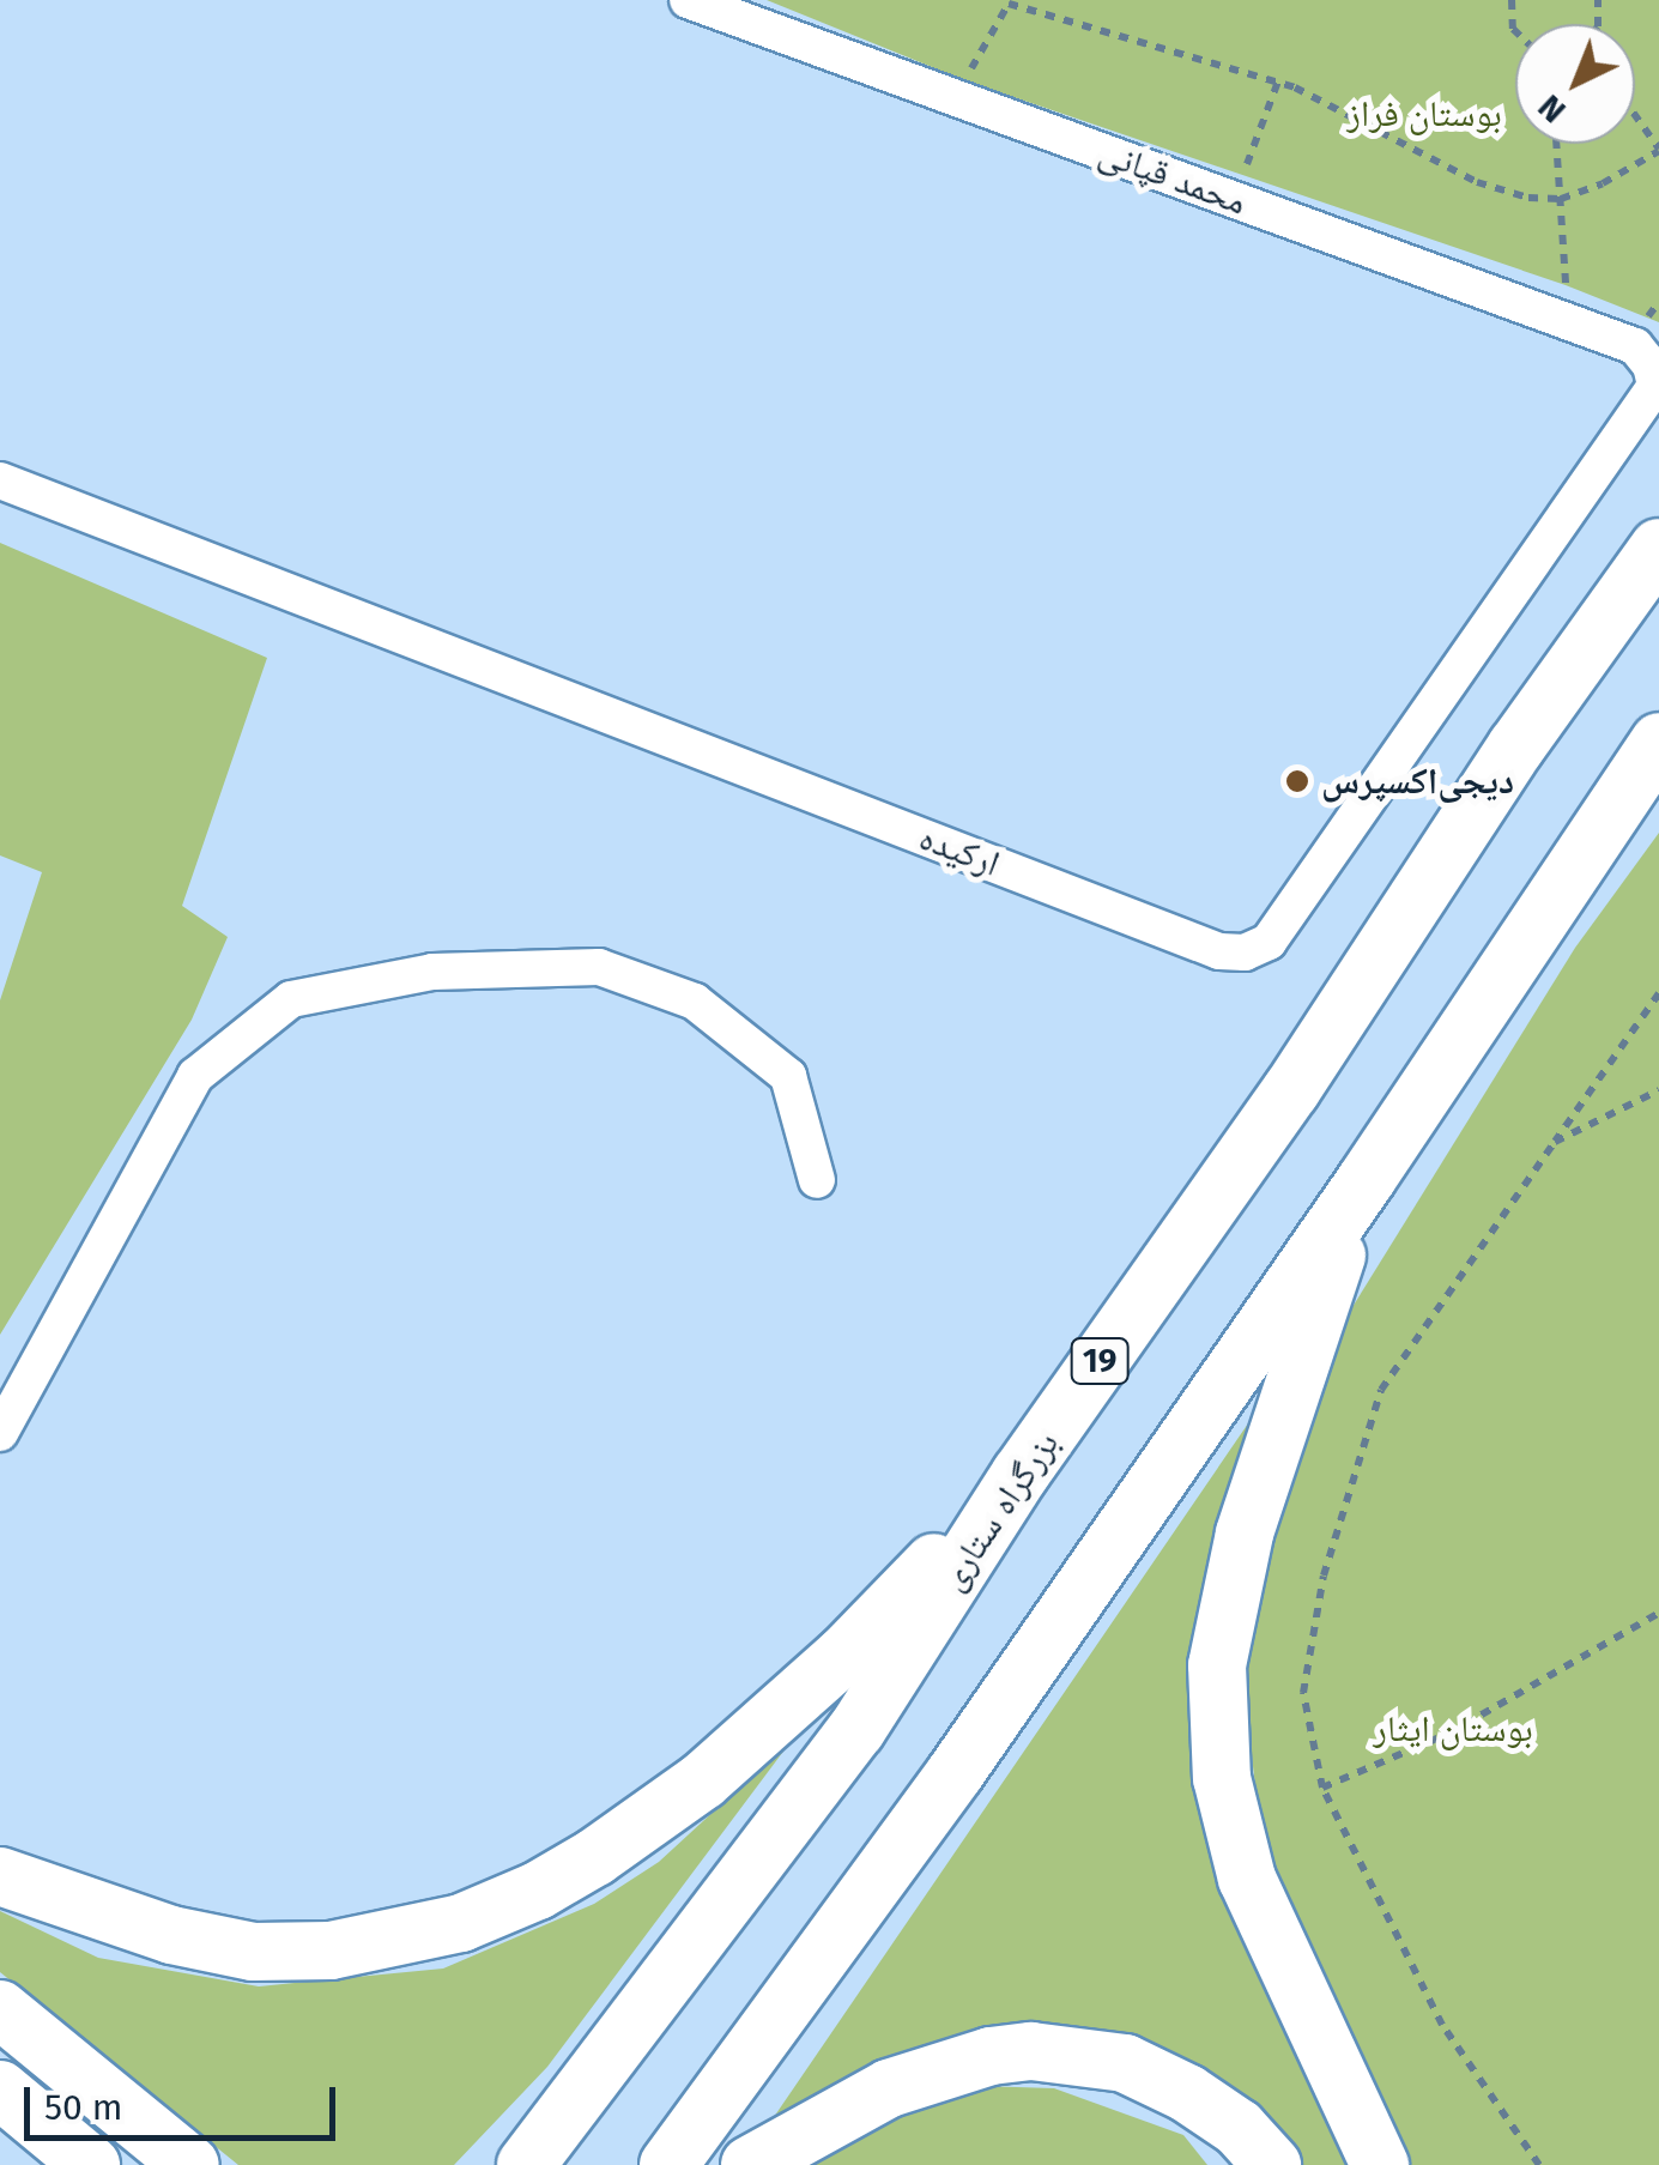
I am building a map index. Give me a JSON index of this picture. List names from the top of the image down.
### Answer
{
  "streets": {
    "highway": ["19", "بزرگراه ستاری"],
    "street": ["محمد قپانی", "ارکیده"]
  },
  "crossings": [
    ["محمد قپانی", "ارکیده"]
  ],
  "parks": ["بوستان فراز", "بوستان ایثار"],
  "places": ["دیجی‌اکسپرس"],
  "scale_bar": "50 m",
  "north": "bottom left"
}
